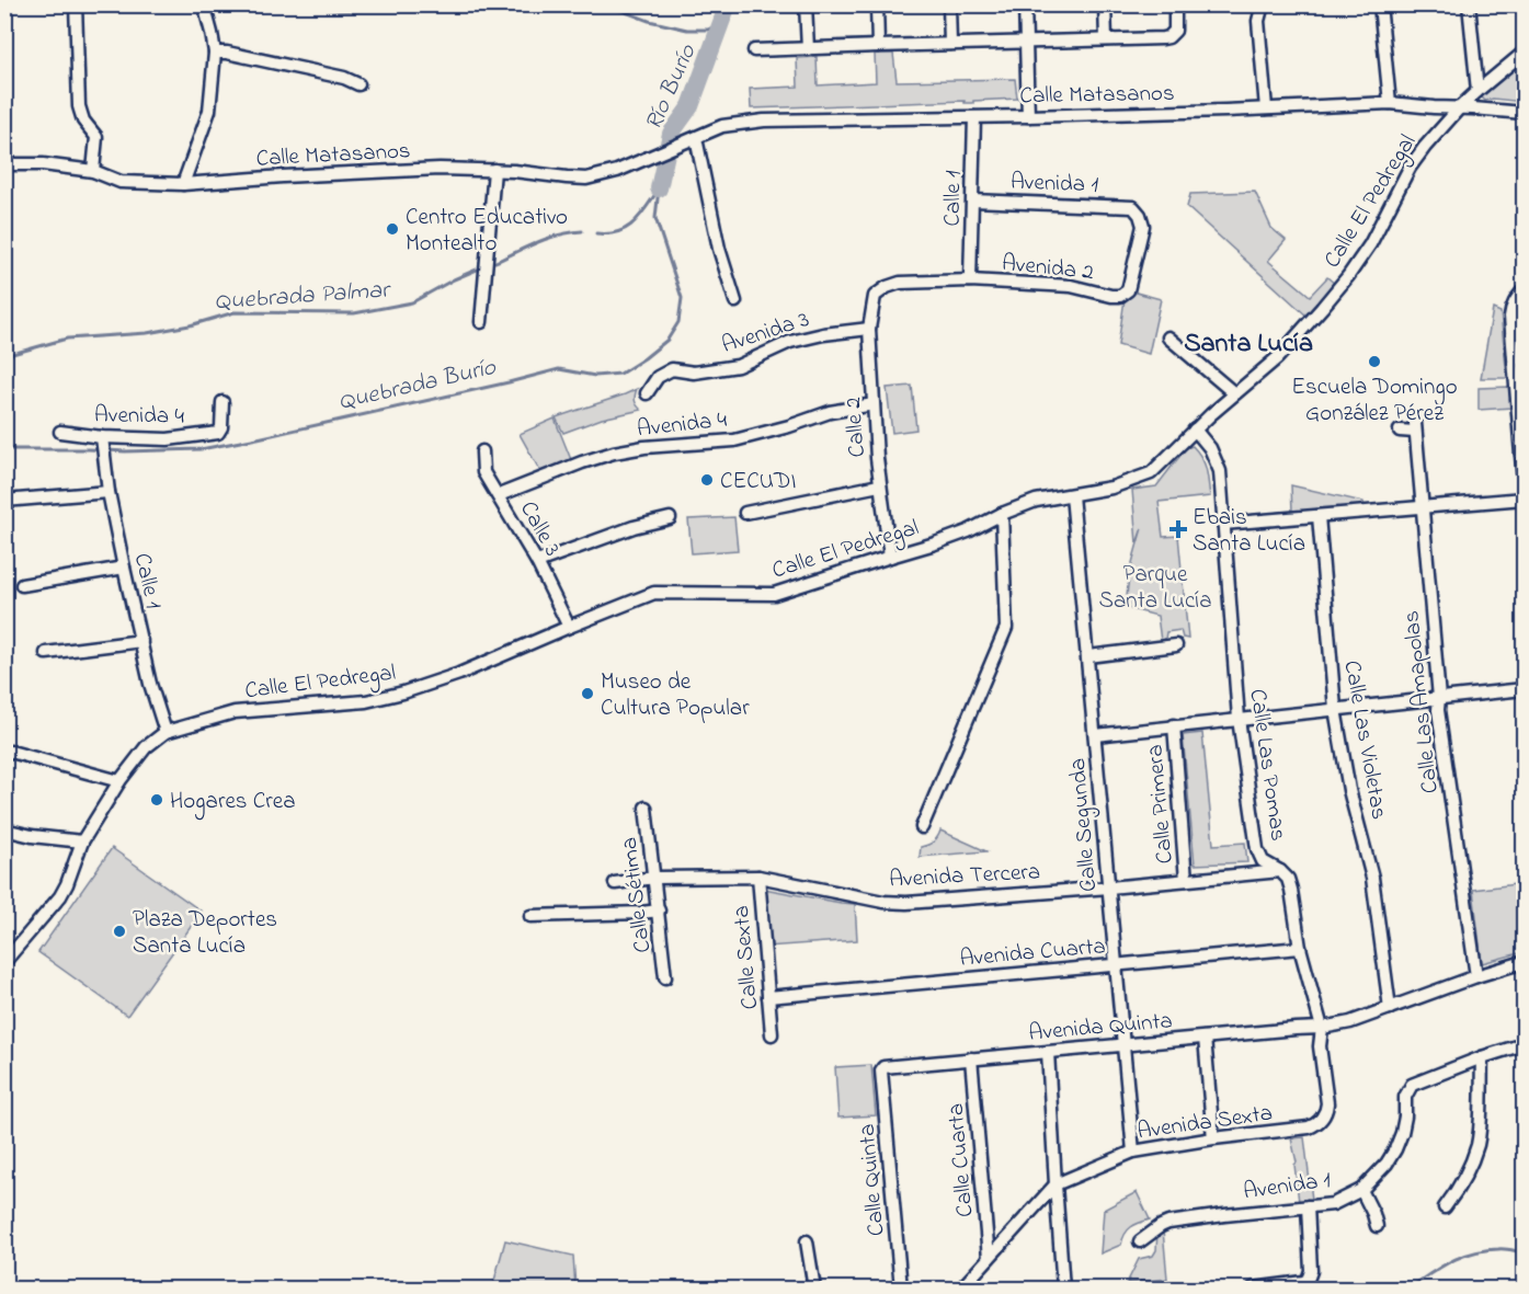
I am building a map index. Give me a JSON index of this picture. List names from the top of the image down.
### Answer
{
  "streets": {
    "street": [
      "Calle Matasanos",
      "Avenida 1",
      "Calle 1",
      "Calle El Pedregal",
      "Avenida 2",
      "Avenida 3",
      "Avenida 4",
      "Calle 2",
      "Calle 3",
      "Calle Las Amapolas",
      "Calle Las Violetas",
      "Calle Las Pomas",
      "Calle Primera",
      "Calle Segunda",
      "Avenida Tercera",
      "Calle Sétima",
      "Avenida Cuarta",
      "Calle Sexta",
      "Avenida Quinta",
      "Avenida Sexta",
      "Calle Cuarta",
      "Calle Quinta"
    ]
  },
  "crossings": [
    ["Calle Matasanos", "Calle 1"],
    ["Calle Matasanos", "Calle El Pedregal"],
    ["Avenida 1", "Calle 1"],
    ["Avenida 1", "Avenida 2"],
    ["Calle 1", "Calle El Pedregal"],
    ["Calle 1", "Avenida 2"],
    ["Calle 1", "Avenida 4"],
    ["Calle El Pedregal", "Calle 2"],
    ["Calle El Pedregal", "Calle 3"],
    ["Calle El Pedregal", "Calle Las Pomas"],
    ["Calle El Pedregal", "Calle Segunda"],
    ["Avenida 2", "Calle 2"],
    ["Avenida 3", "Calle 2"],
    ["Avenida 4", "Calle 2"],
    ["Avenida 4", "Calle 3"],
    ["Calle Las Amapolas", "Avenida Quinta"],
    ["Calle Las Violetas", "Avenida Quinta"],
    ["Calle Las Pomas", "Avenida Tercera"],
    ["Calle Las Pomas", "Avenida Cuarta"],
    ["Calle Las Pomas", "Avenida Quinta"],
    ["Calle Las Pomas", "Avenida Sexta"],
    ["Calle Primera", "Avenida Tercera"],
    ["Calle Segunda", "Avenida Tercera"],
    ["Calle Segunda", "Avenida Cuarta"],
    ["Calle Segunda", "Avenida Quinta"],
    ["Calle Segunda", "Avenida Sexta"],
    ["Avenida Tercera", "Calle Sétima"],
    ["Avenida Tercera", "Calle Sexta"],
    ["Avenida Cuarta", "Calle Sexta"],
    ["Avenida Quinta", "Calle Cuarta"],
    ["Avenida Quinta", "Calle Quinta"],
    ["Avenida Sexta", "Calle Cuarta"]
  ],
  "districts": ["Santa Lucía"],
  "water": ["Río Burío", "Quebrada Palmar", "Quebrada Burío"],
  "parks": ["Parque Santa Lucía"],
  "places": {
    "other": [
      "Centro Educativo Montealto",
      "Escuela Domingo González Pérez",
      "CECUDI",
      "Museo de Cultura Popular",
      "Hogares Crea",
      "Plaza Deportes Santa Lucía"
    ],
    "health": ["Ebais Santa Lucía"]
  }
}
